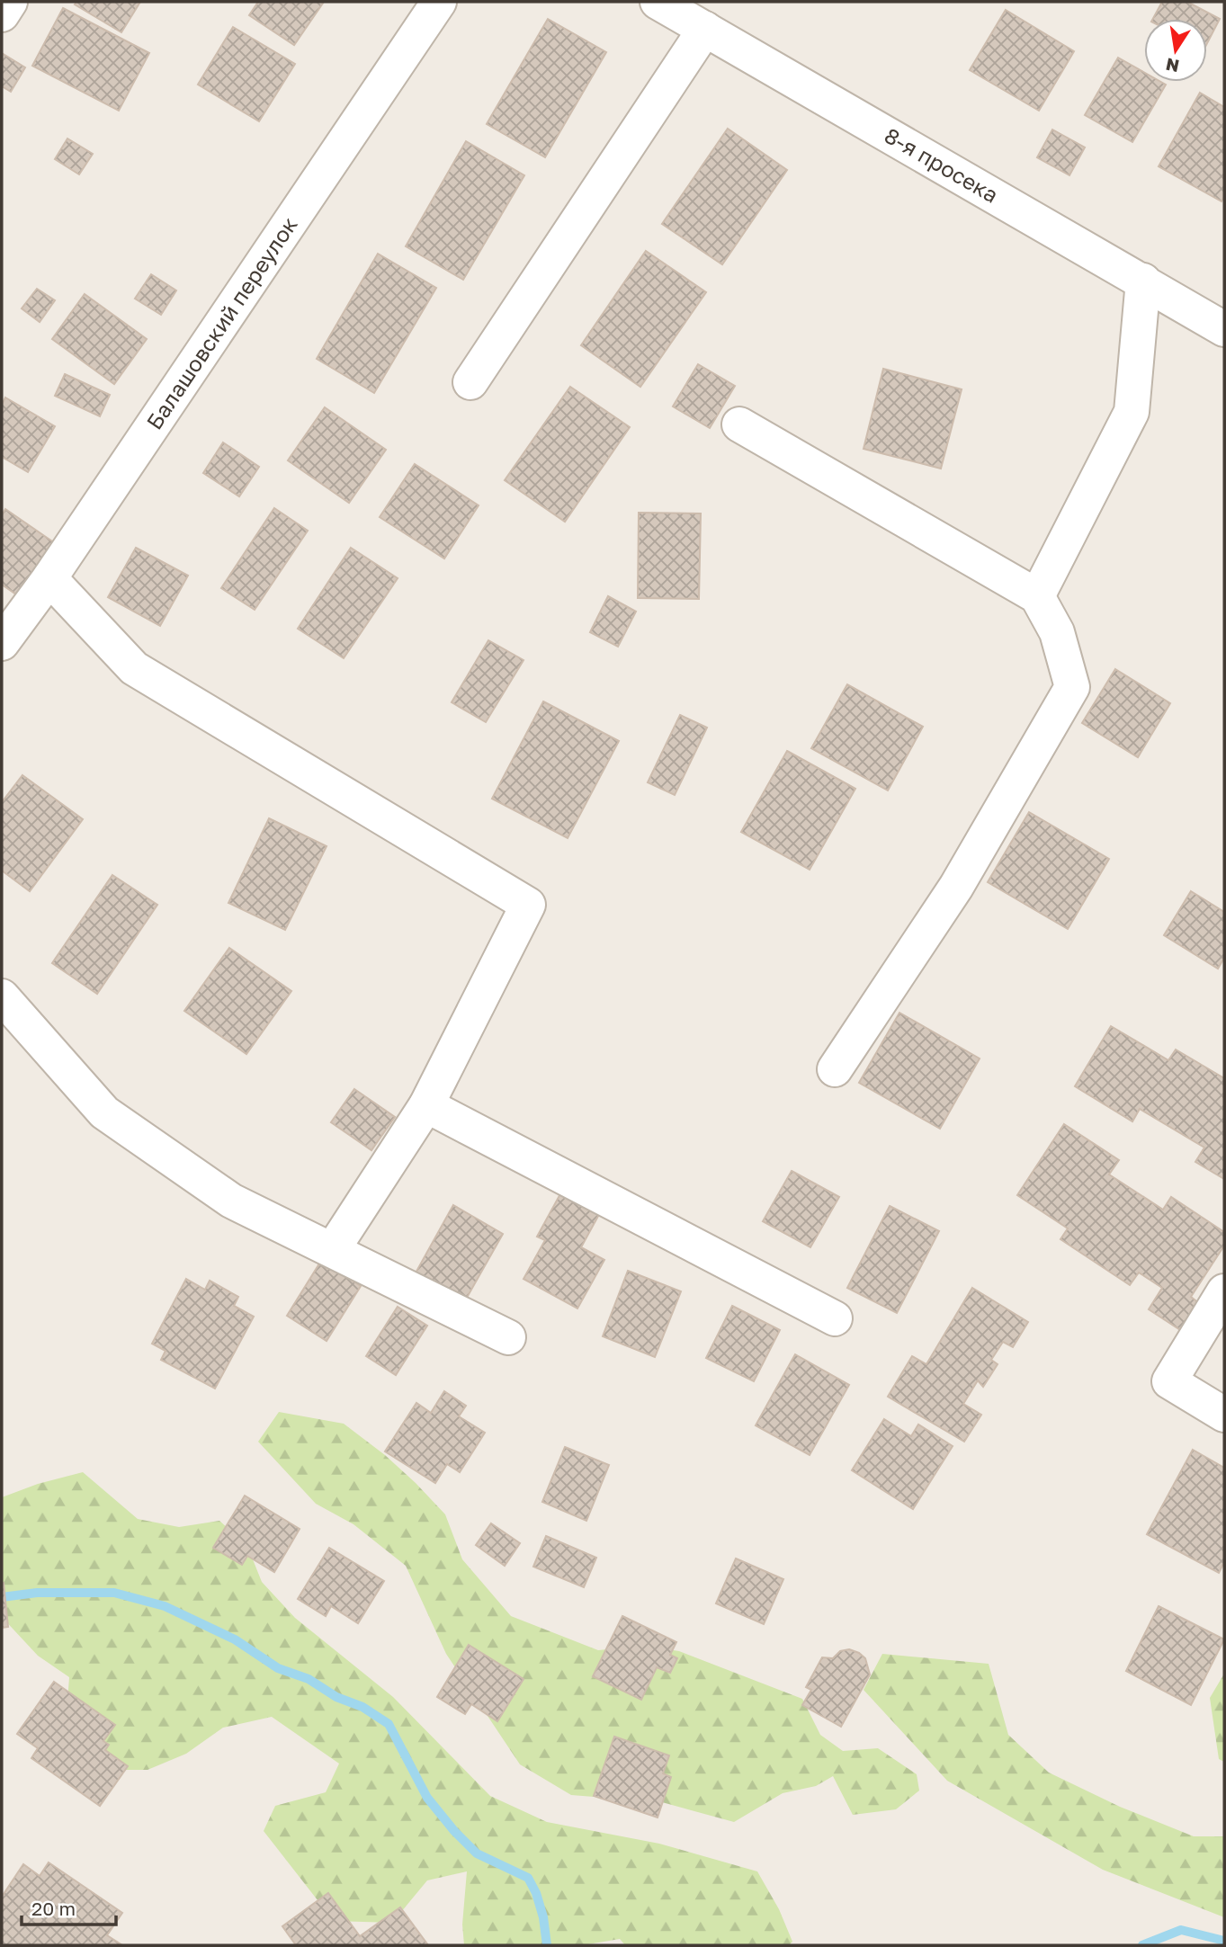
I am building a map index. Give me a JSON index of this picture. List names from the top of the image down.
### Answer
{
  "streets": {
    "street": ["8-я просека", "Балашовский переулок"]
  },
  "scale_bar": "20 m",
  "north": "bottom"
}
